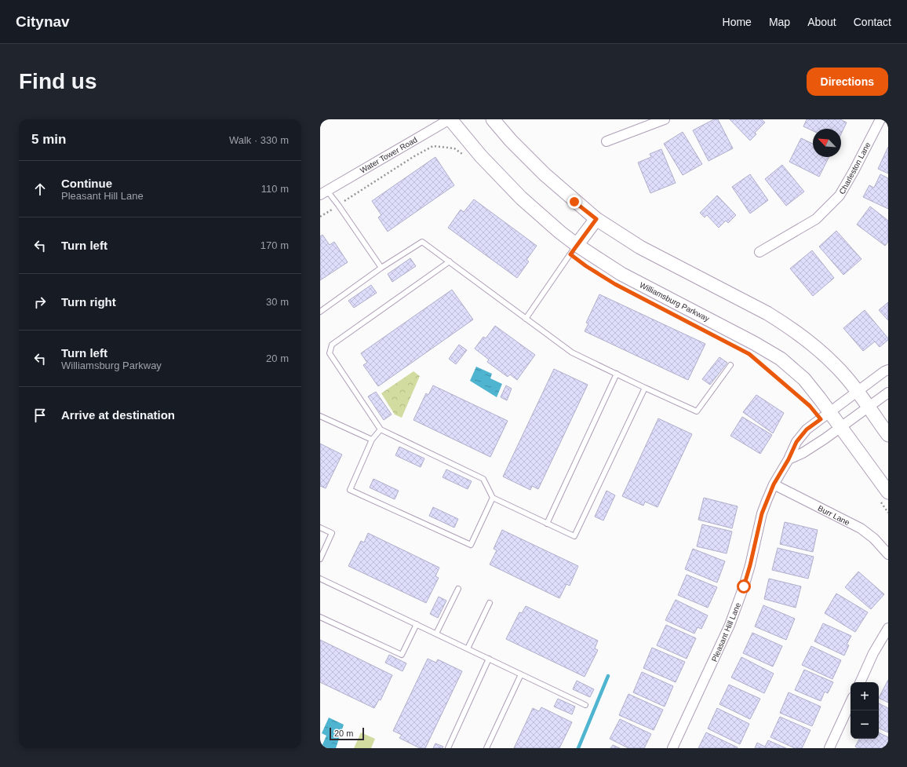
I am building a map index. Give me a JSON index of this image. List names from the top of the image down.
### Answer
{
  "streets": {
    "street": [
      "Water Tower Road",
      "Charleston Lane",
      "Williamsburg Parkway",
      "Burr Lane",
      "Pleasant Hill Lane"
    ]
  },
  "crossings": [
    ["Water Tower Road", "Williamsburg Parkway"],
    ["Williamsburg Parkway", "Pleasant Hill Lane"],
    ["Burr Lane", "Pleasant Hill Lane"]
  ],
  "scale_bar": "20 m",
  "north": "top left",
  "page": {
    "header": "Citynav",
    "nav": [
      "Home",
      "Map",
      "About",
      "Contact"
    ],
    "buttons": "Directions",
    "title": "Find us",
    "heading": ["5 min", "Walk · 330 m"],
    "list": [
      ["Continue", "Pleasant Hill Lane", "110 m"],
      ["Turn left", "170 m"],
      ["Turn right", "30 m"],
      ["Turn left", "Williamsburg Parkway", "20 m"],
      "Arrive at destination"
    ],
    "map_buttons": ["+", "−"],
    "scale": "20 m"
  }
}
